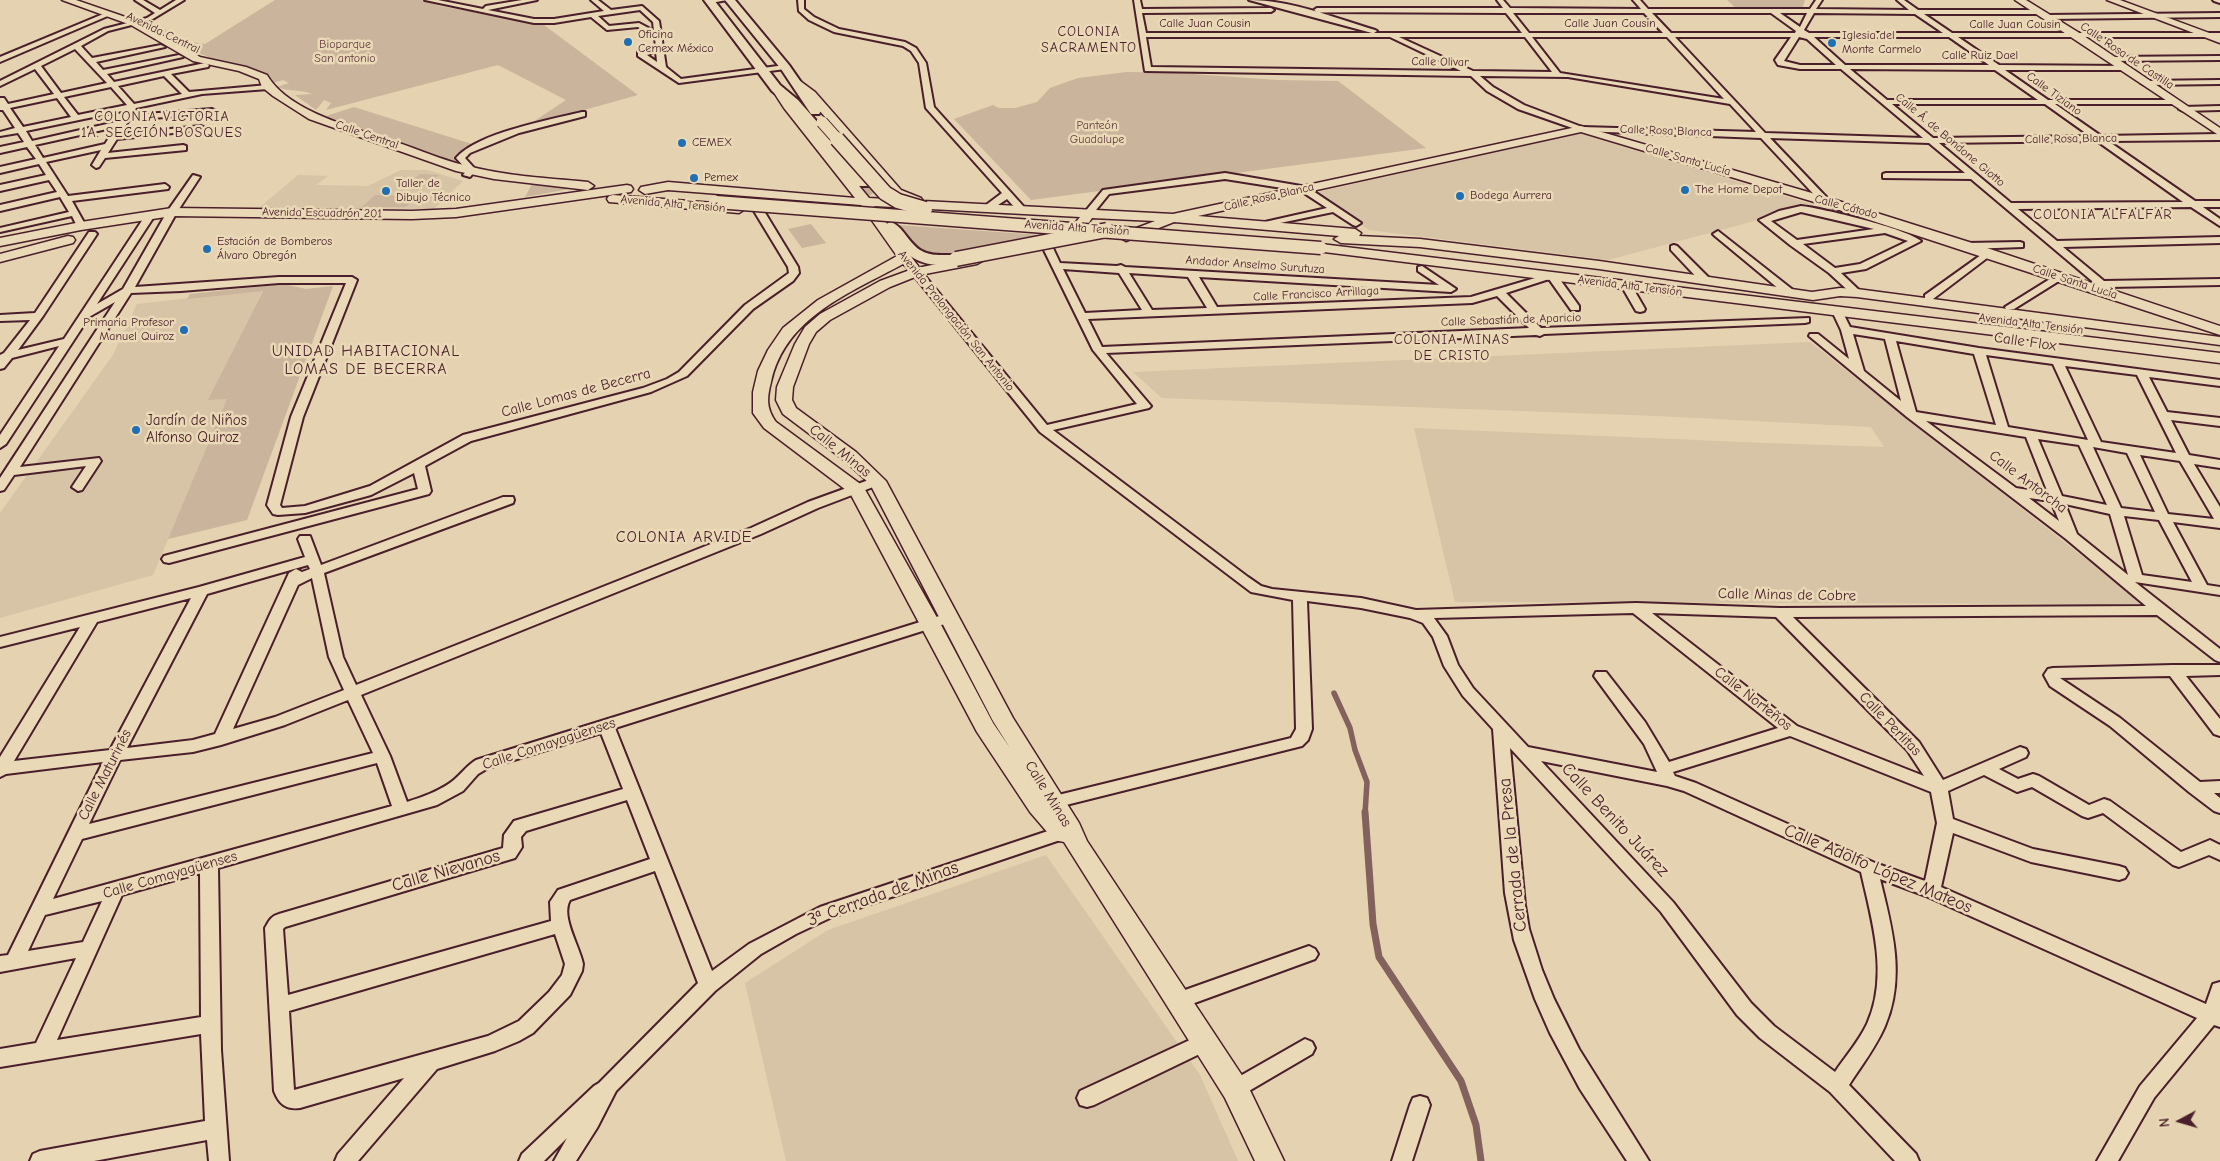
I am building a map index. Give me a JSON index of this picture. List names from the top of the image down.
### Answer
{
  "streets": {
    "street": [
      "Calle Juan Cousin",
      "Avenida Central",
      "Calle Ruiz Dael",
      "Calle Rosa de Castilla",
      "Calle Olivar",
      "Calle Tiziano",
      "Calle Rosa Blanca",
      "Calle Central",
      "Calle Á. de Bondone Giotto",
      "Calle Santa Lucía",
      "Avenida Alta Tensión",
      "Calle Cátodo",
      "Avenida Escuadrón 201",
      "Andador Anselmo Surutuza",
      "Calle Francisco Arrillaga",
      "Calle Sebastián de Aparicio",
      "Avenida Prolongación San Antonio",
      "Calle Flox",
      "Calle Lomas de Becerra",
      "Calle Minas",
      "Calle Antorcha",
      "Calle Minas de Cobre",
      "Calle Norteños",
      "Calle Perlitas",
      "Calle Comayagüenses",
      "Calle Maturinés",
      "Calle Benito Juárez",
      "Cerrada de la Presa",
      "Calle Adolfo López Mateos",
      "Calle Nievanos",
      "3ª Cerrada de Minas"
    ]
  },
  "crossings": [
    ["Calle Juan Cousin", "Calle Ruiz Dael"],
    ["Calle Juan Cousin", "Calle Rosa de Castilla"],
    ["Calle Juan Cousin", "Calle Olivar"],
    ["Calle Juan Cousin", "Calle Tiziano"],
    ["Calle Juan Cousin", "Calle Á. de Bondone Giotto"],
    ["Calle Juan Cousin", "Calle Santa Lucía"],
    ["Avenida Central", "Calle Central"],
    ["Calle Ruiz Dael", "Calle Rosa de Castilla"],
    ["Calle Ruiz Dael", "Calle Tiziano"],
    ["Calle Ruiz Dael", "Calle Á. de Bondone Giotto"],
    ["Calle Rosa de Castilla", "Calle Rosa Blanca"],
    ["Calle Olivar", "Calle Santa Lucía"],
    ["Calle Tiziano", "Calle Rosa Blanca"],
    ["Calle Rosa Blanca", "Calle Á. de Bondone Giotto"],
    ["Calle Rosa Blanca", "Calle Santa Lucía"],
    ["Calle Rosa Blanca", "Avenida Alta Tensión"],
    ["Calle Central", "Avenida Alta Tensión"],
    ["Calle Central", "Avenida Escuadrón 201"],
    ["Calle Á. de Bondone Giotto", "Calle Santa Lucía"],
    ["Avenida Alta Tensión", "Calle Cátodo"],
    ["Avenida Alta Tensión", "Avenida Escuadrón 201"],
    ["Avenida Alta Tensión", "Calle Francisco Arrillaga"],
    ["Avenida Alta Tensión", "Avenida Prolongación San Antonio"],
    ["Avenida Alta Tensión", "Calle Lomas de Becerra"],
    ["Avenida Alta Tensión", "Calle Minas"],
    ["Avenida Prolongación San Antonio", "Calle Minas"],
    ["Avenida Prolongación San Antonio", "Calle Benito Juárez"],
    ["Calle Minas", "Calle Comayagüenses"],
    ["Calle Minas", "3ª Cerrada de Minas"],
    ["Calle Antorcha", "Calle Minas de Cobre"],
    ["Calle Minas de Cobre", "Calle Norteños"],
    ["Calle Minas de Cobre", "Calle Perlitas"],
    ["Calle Minas de Cobre", "Calle Benito Juárez"],
    ["Calle Norteños", "Calle Perlitas"],
    ["Calle Perlitas", "Calle Adolfo López Mateos"],
    ["Calle Comayagüenses", "Calle Maturinés"],
    ["Calle Benito Juárez", "Cerrada de la Presa"],
    ["Calle Benito Juárez", "Calle Adolfo López Mateos"]
  ],
  "districts": [
    "COLONIA SACRAMENTO",
    "COLONIA VICTORIA 1A. SECCIÓN BOSQUES",
    "COLONIA ALFALFAR",
    "COLONIA MINAS DE CRISTO",
    "UNIDAD HABITACIONAL LOMAS DE BECERRA",
    "COLONIA ARVIDE"
  ],
  "parks": ["Bioparque San antonio", "Panteón Guadalupe"],
  "places": [
    "Oficina Cemex México",
    "Iglesia del Monte Carmelo",
    "CEMEX",
    "Pemex",
    "The Home Depot",
    "Taller de Dibujo Técnico",
    "Bodega Aurrera",
    "Estación de Bomberos Álvaro Obregón",
    "Primaria Profesor Manuel Quiroz",
    "Jardín de Niños Alfonso Quiroz"
  ],
  "north": "left"
}
